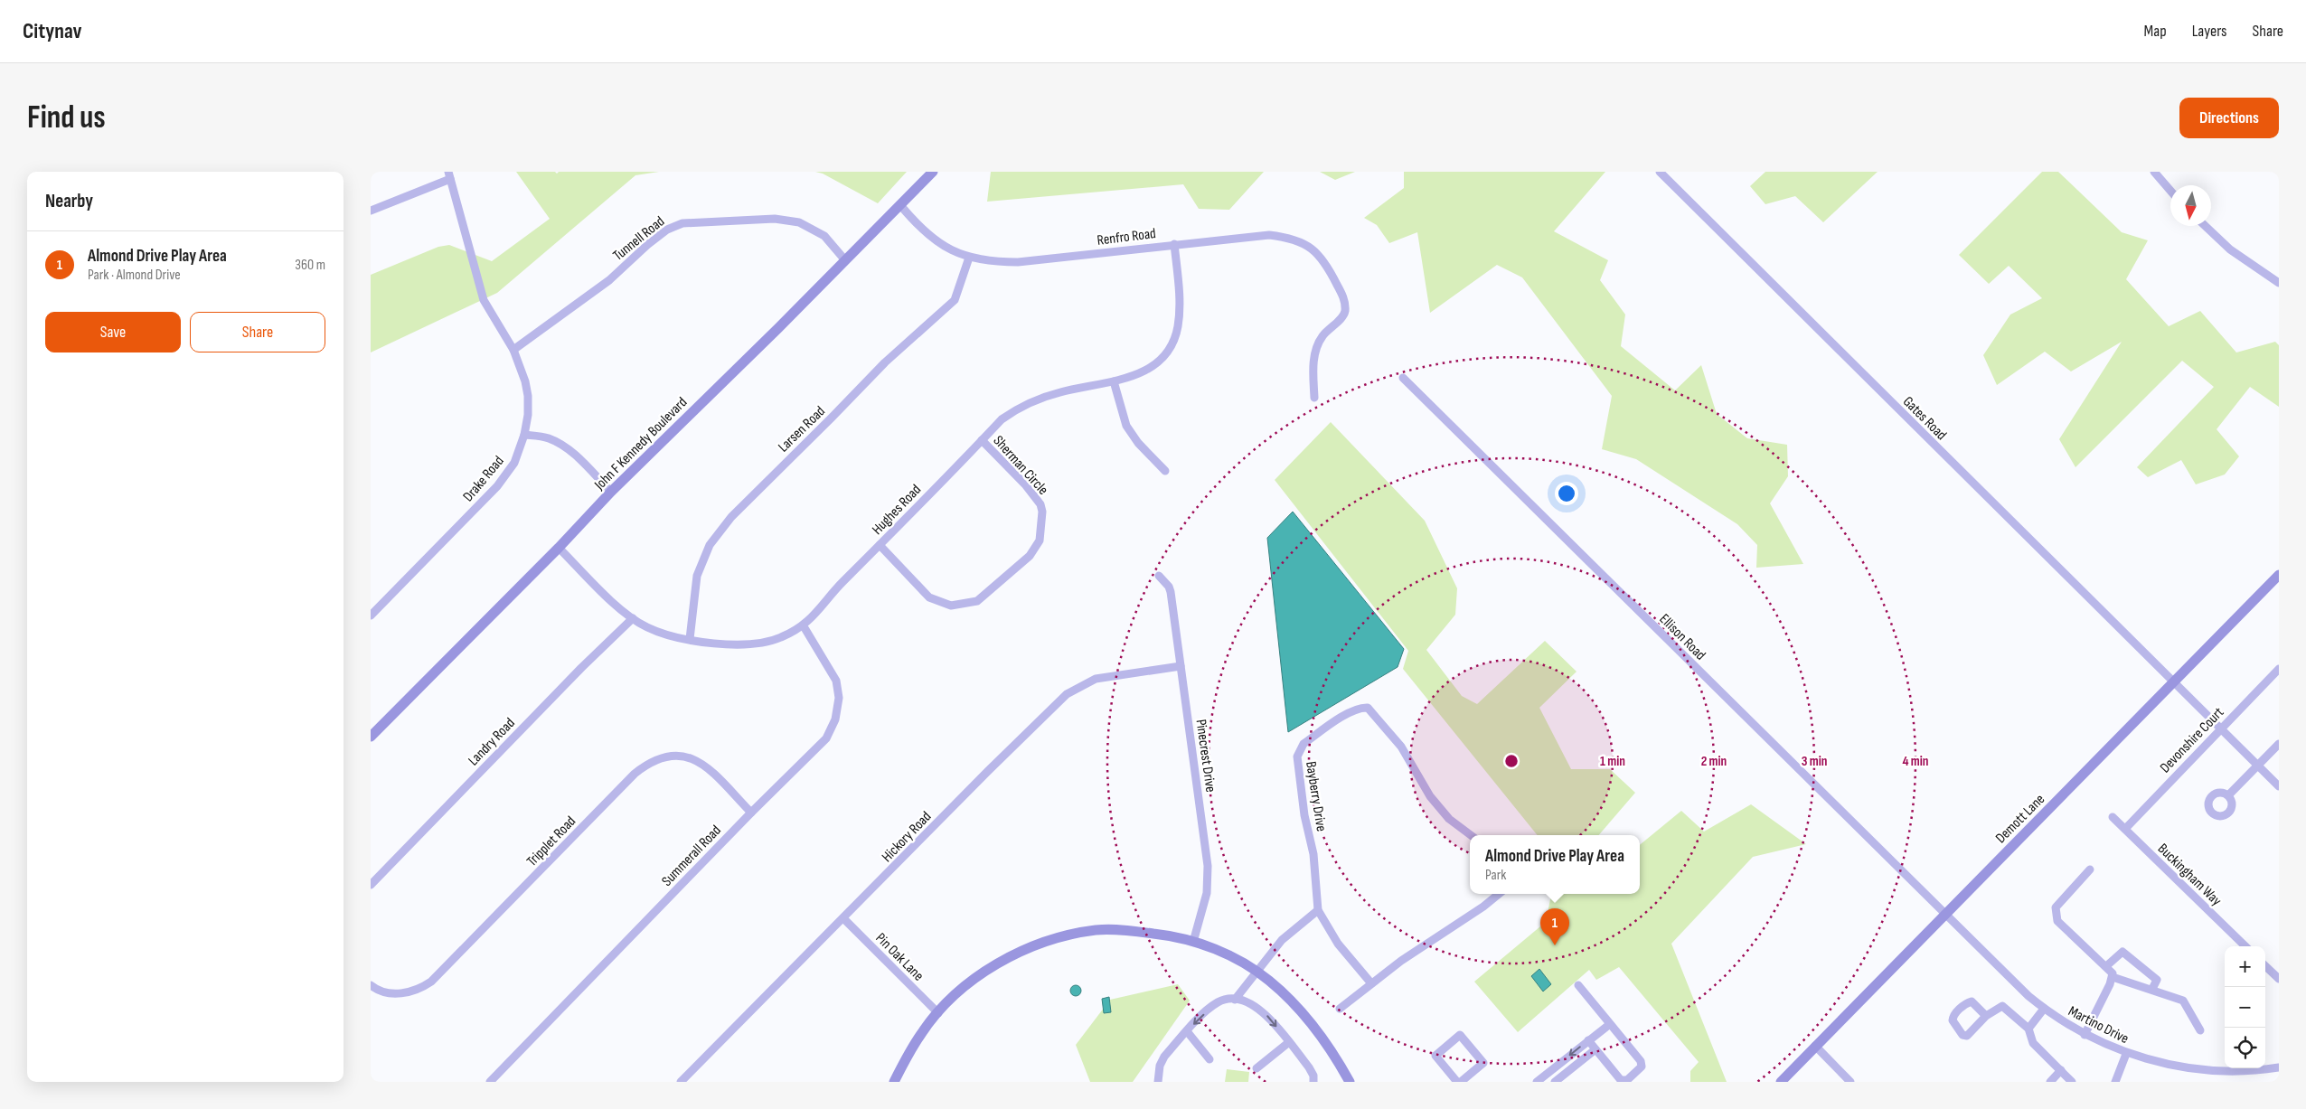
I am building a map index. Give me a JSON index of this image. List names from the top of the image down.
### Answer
{
  "streets": {
    "street": [
      "Renfro Road",
      "Tunnell Road",
      "Gates Road",
      "Larsen Road",
      "John F Kennedy Boulevard",
      "Sherman Circle",
      "Drake Road",
      "Hughes Road",
      "Ellison Road",
      "Devonshire Court",
      "Landry Road",
      "Pinecrest Drive",
      "Bayberry Drive",
      "Demott Lane",
      "Hickory Road",
      "Tripplet Road",
      "Summerall Road",
      "Buckingham Way",
      "Pin Oak Lane",
      "Martino Drive"
    ]
  },
  "crossings": [
    ["Renfro Road", "Larsen Road"],
    ["Renfro Road", "John F Kennedy Boulevard"],
    ["Renfro Road", "Hughes Road"],
    ["Tunnell Road", "John F Kennedy Boulevard"],
    ["Tunnell Road", "Drake Road"],
    ["Gates Road", "Devonshire Court"],
    ["Gates Road", "Demott Lane"],
    ["Larsen Road", "Hughes Road"],
    ["John F Kennedy Boulevard", "Hughes Road"],
    ["Sherman Circle", "Hughes Road"],
    ["Hughes Road", "Landry Road"],
    ["Hughes Road", "Summerall Road"],
    ["Ellison Road", "Demott Lane"],
    ["Ellison Road", "Martino Drive"],
    ["Devonshire Court", "Buckingham Way"],
    ["Pinecrest Drive", "Hickory Road"],
    ["Demott Lane", "Martino Drive"],
    ["Hickory Road", "Pin Oak Lane"],
    ["Tripplet Road", "Summerall Road"]
  ],
  "north": "bottom",
  "page": {
    "header": "Citynav",
    "nav": ["Map", "Layers", "Share"],
    "buttons": [
      "Directions",
      ["Save", "Share"]
    ],
    "title": "Find us",
    "heading": "Nearby",
    "list": [
      {
        "mark": "1",
        "name": "Almond Drive Play Area",
        "note": "Park · Almond Drive",
        "value": "360 m"
      }
    ],
    "popup": ["Almond Drive Play Area", "Park"],
    "pins": "1",
    "map_buttons": ["+", "−"]
  },
  "rings": [
    "1 min",
    "2 min",
    "3 min",
    "4 min"
  ]
}
